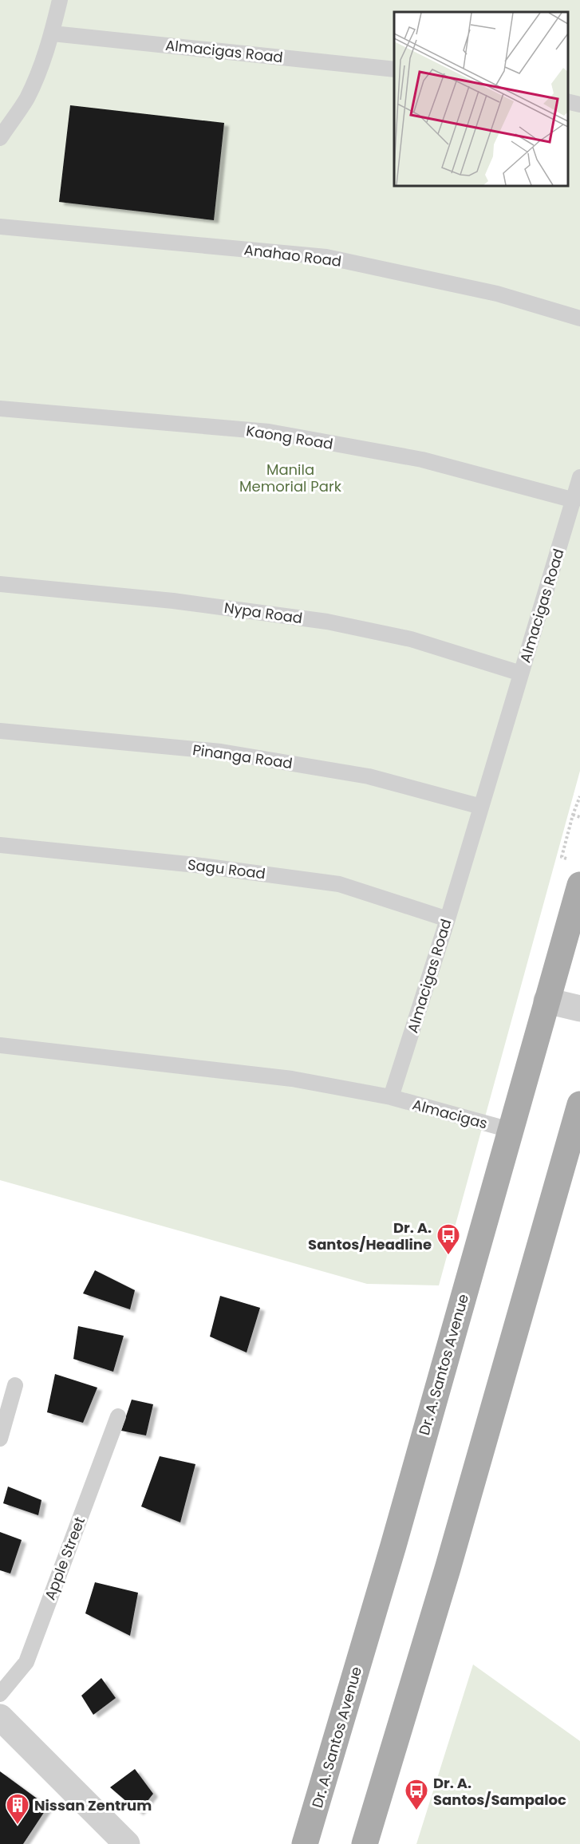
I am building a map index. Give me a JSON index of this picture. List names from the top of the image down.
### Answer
{
  "streets": {
    "main road": ["Dr. A. Santos Avenue"],
    "lane": [
      "Almacigas Road",
      "Anahao Road",
      "Kaong Road",
      "Nypa Road",
      "Pinanga Road",
      "Sagu Road",
      "Almacigas",
      "Apple Street"
    ]
  },
  "crossings": [
    ["Almacigas Road", "Kaong Road"],
    ["Almacigas Road", "Nypa Road"],
    ["Almacigas Road", "Pinanga Road"],
    ["Almacigas Road", "Sagu Road"],
    ["Almacigas Road", "Almacigas"],
    ["Almacigas", "Dr. A. Santos Avenue"]
  ],
  "parks": ["Manila Memorial Park"],
  "places": {
    "bus stop": ["Dr. A. Santos/Headline", "Dr. A. Santos/Sampaloc"],
    "building": ["Nissan Zentrum"]
  }
}
